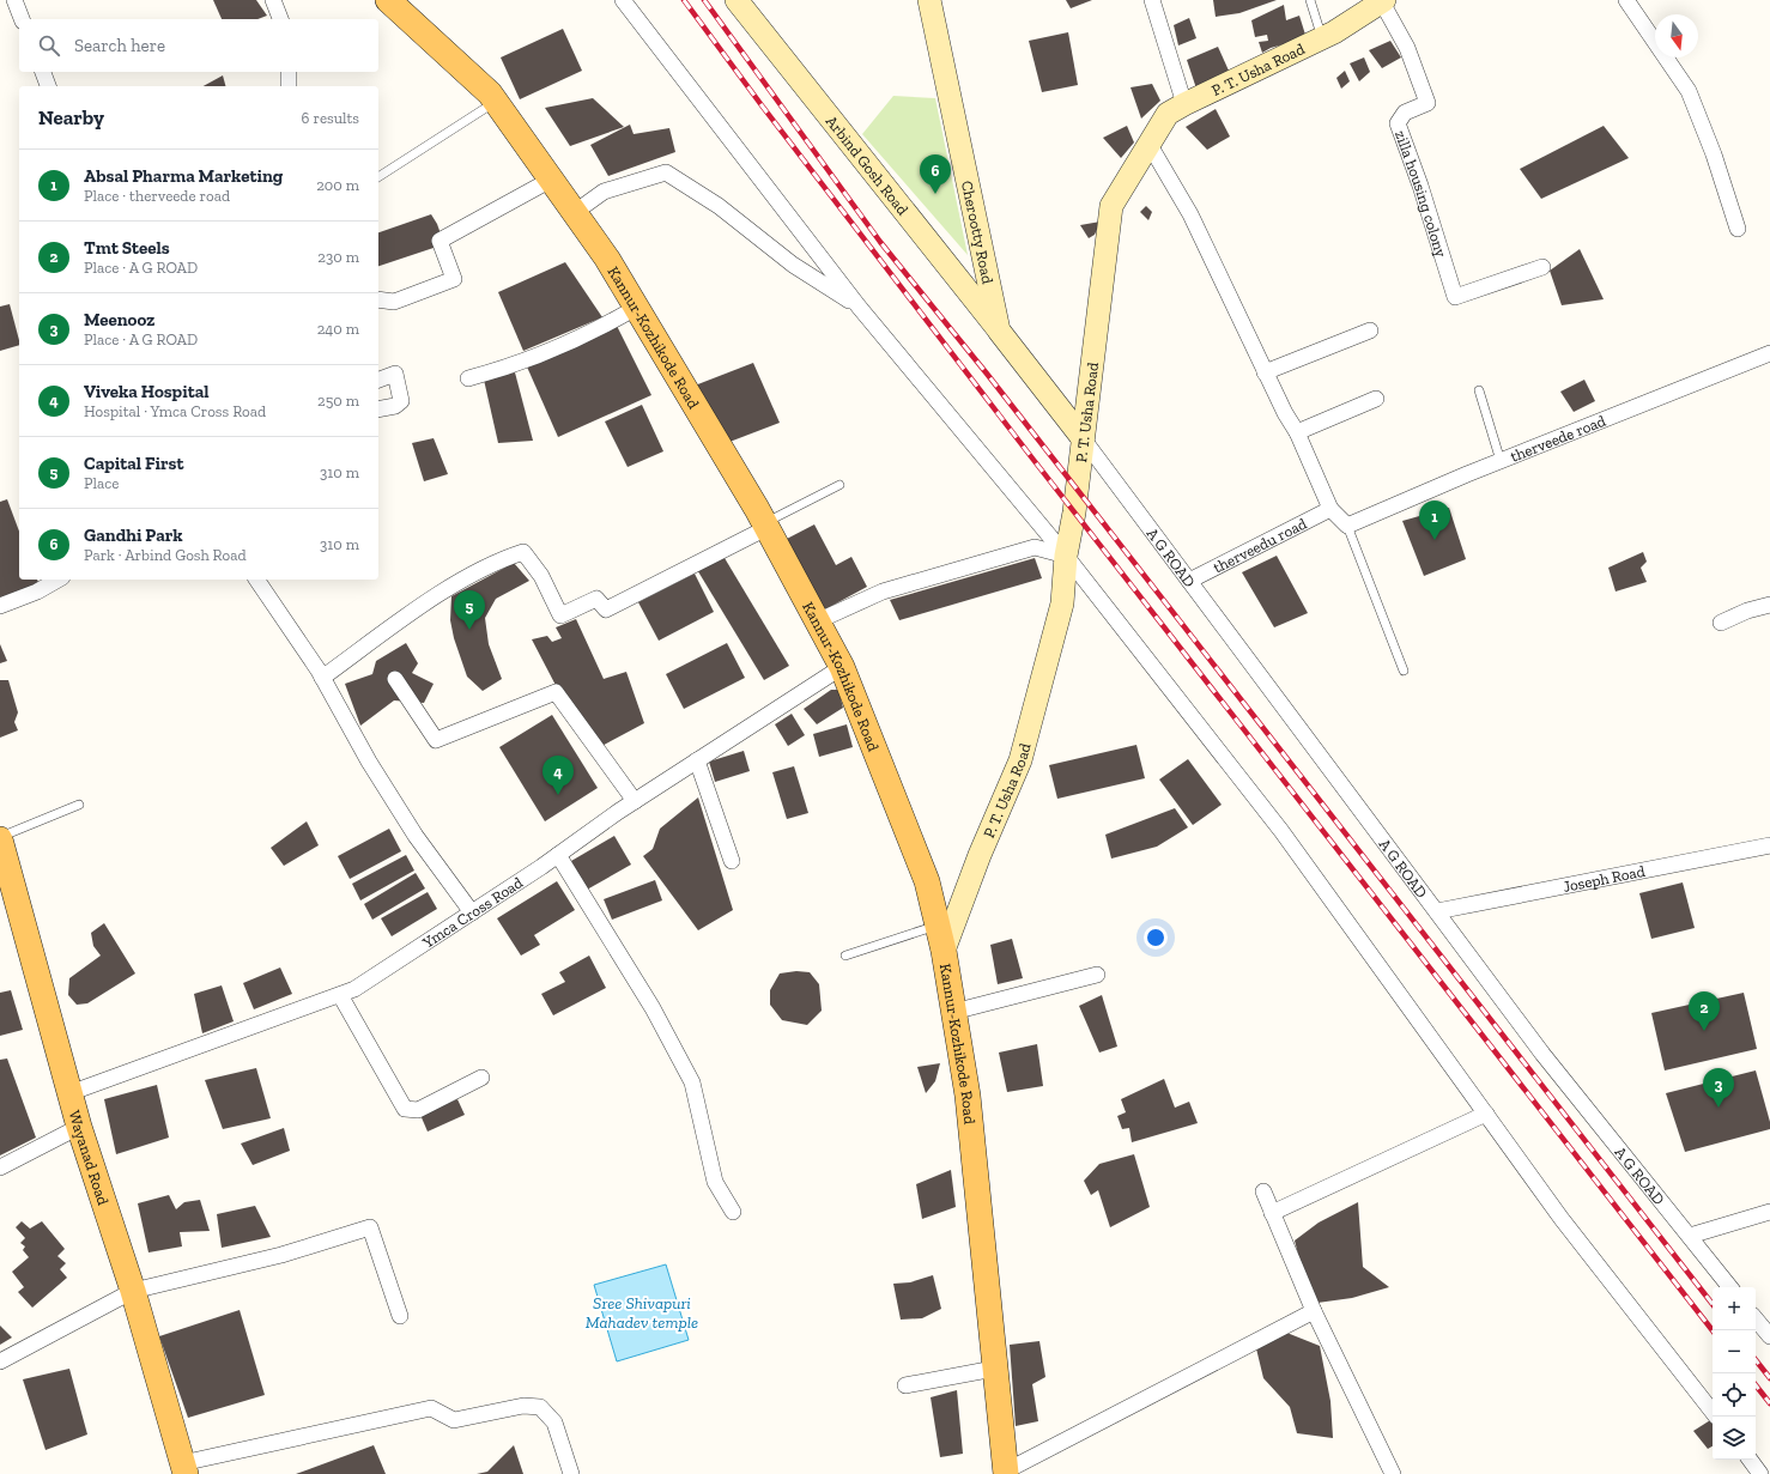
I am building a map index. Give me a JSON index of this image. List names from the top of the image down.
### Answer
{
  "streets": {
    "main road": ["Kannur-Kozhikode Road", "Wayanad Road"],
    "street": [
      "P. T. Usha Road",
      "Arbind Gosh Road",
      "zilla housing colony",
      "Cherootty Road",
      "therveede road",
      "therveedu road",
      "A G ROAD",
      "Joseph Road",
      "Ymca Cross Road"
    ]
  },
  "crossings": [
    ["P. T. Usha Road", "zilla housing colony"],
    ["P. T. Usha Road", "Cherootty Road"],
    ["P. T. Usha Road", "Kannur-Kozhikode Road"],
    ["P. T. Usha Road", "A G ROAD"],
    ["Arbind Gosh Road", "Cherootty Road"],
    ["Cherootty Road", "A G ROAD"],
    ["Kannur-Kozhikode Road", "Ymca Cross Road"],
    ["therveedu road", "A G ROAD"],
    ["A G ROAD", "Joseph Road"],
    ["Ymca Cross Road", "Wayanad Road"]
  ],
  "water": ["Sree Shivapuri Mahadev temple"],
  "north": "bottom",
  "page": {
    "search": "Search here",
    "heading": ["Nearby", "6 results"],
    "list": [
      {
        "mark": "1",
        "name": "Absal Pharma Marketing",
        "note": "Place · therveede road",
        "value": "200 m"
      },
      {
        "mark": "2",
        "name": "Tmt Steels",
        "note": "Place · A G ROAD",
        "value": "230 m"
      },
      {
        "mark": "3",
        "name": "Meenooz",
        "note": "Place · A G ROAD",
        "value": "240 m"
      },
      {
        "mark": "4",
        "name": "Viveka Hospital",
        "note": "Hospital · Ymca Cross Road",
        "value": "250 m"
      },
      {
        "mark": "5",
        "name": "Capital First",
        "note": "Place",
        "value": "310 m"
      },
      {
        "mark": "6",
        "name": "Gandhi Park",
        "note": "Park · Arbind Gosh Road",
        "value": "310 m"
      }
    ],
    "pins": [
      "6",
      "1",
      "5",
      "4",
      "2",
      "3"
    ],
    "map_buttons": ["+", "−"]
  }
}
